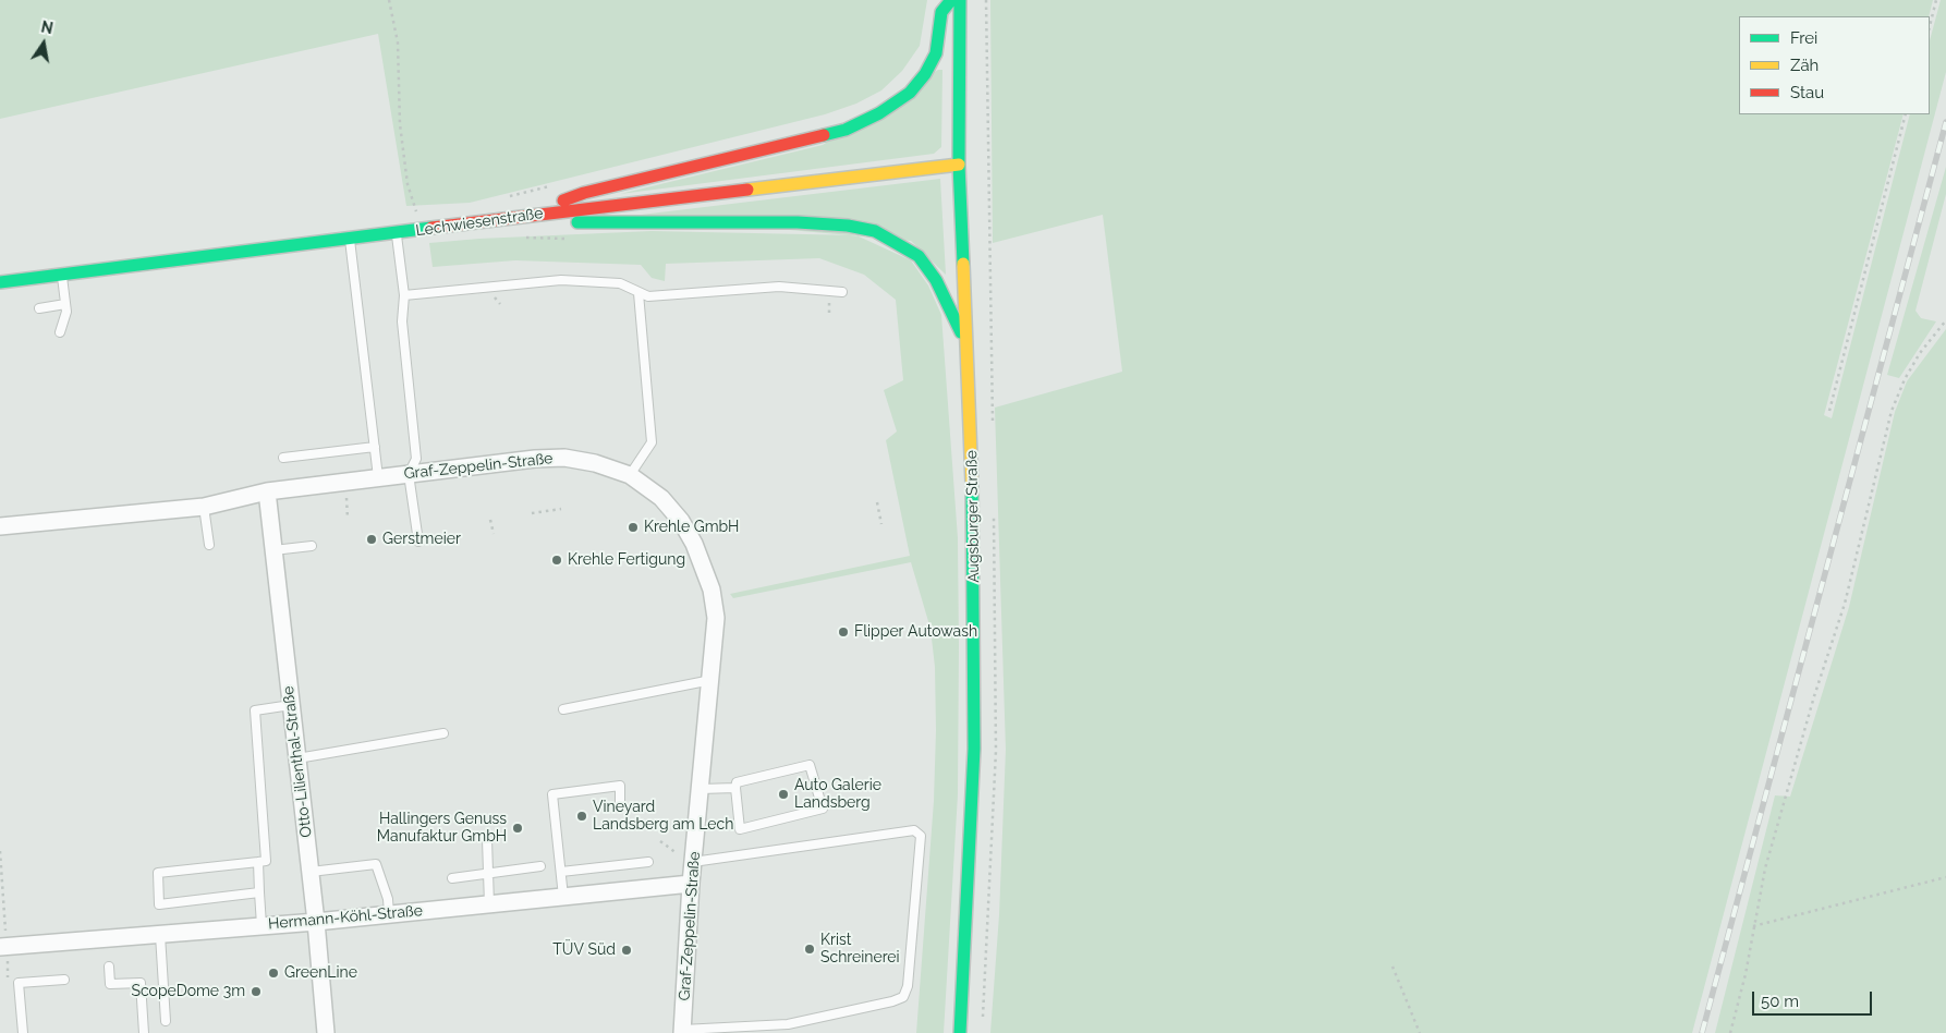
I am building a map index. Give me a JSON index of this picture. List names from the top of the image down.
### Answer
{
  "streets": {
    "main road": ["Lechwiesenstraße", "Augsburger Straße"],
    "street": ["Graf-Zeppelin-Straße", "Otto-Lilienthal-Straße", "Hermann-Köhl-Straße"]
  },
  "crossings": [
    ["Lechwiesenstraße", "Augsburger Straße"],
    ["Graf-Zeppelin-Straße", "Otto-Lilienthal-Straße"],
    ["Graf-Zeppelin-Straße", "Hermann-Köhl-Straße"],
    ["Otto-Lilienthal-Straße", "Hermann-Köhl-Straße"]
  ],
  "places": [
    "Krehle GmbH",
    "Gerstmeier",
    "Krehle Fertigung",
    "Flipper Autowash",
    "Auto Galerie Landsberg",
    "Vineyard Landsberg am Lech",
    "Hallingers Genuss Manufaktur GmbH",
    "Krist Schreinerei",
    "TÜV Süd",
    "GreenLine",
    "ScopeDome 3m"
  ],
  "legend": ["Frei", "Zäh", "Stau"],
  "scale_bar": "50 m",
  "north": "top"
}
